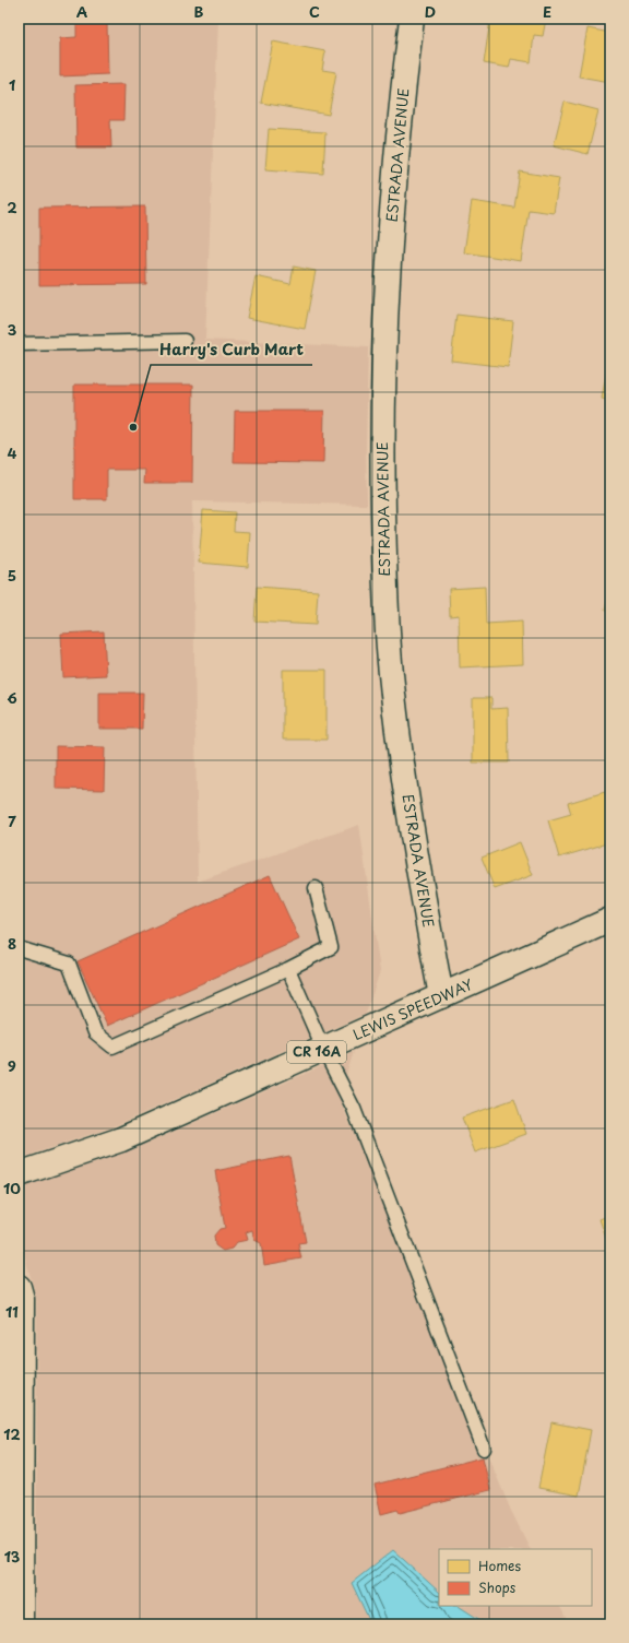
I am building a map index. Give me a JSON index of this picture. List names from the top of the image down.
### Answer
{
  "streets": {
    "main road": ["ESTRADA AVENUE", "LEWIS SPEEDWAY", "CR 16A"]
  },
  "crossings": [
    ["ESTRADA AVENUE", "LEWIS SPEEDWAY"]
  ],
  "places": ["Harry's Curb Mart"],
  "legend": ["Homes", "Shops"],
  "grid": {
    "columns": [
      "A",
      "B",
      "C",
      "D",
      "E"
    ],
    "rows": [
      "1",
      "2",
      "3",
      "4",
      "5",
      "6",
      "7",
      "8",
      "9",
      "10",
      "11",
      "12",
      "13"
    ]
  }
}
